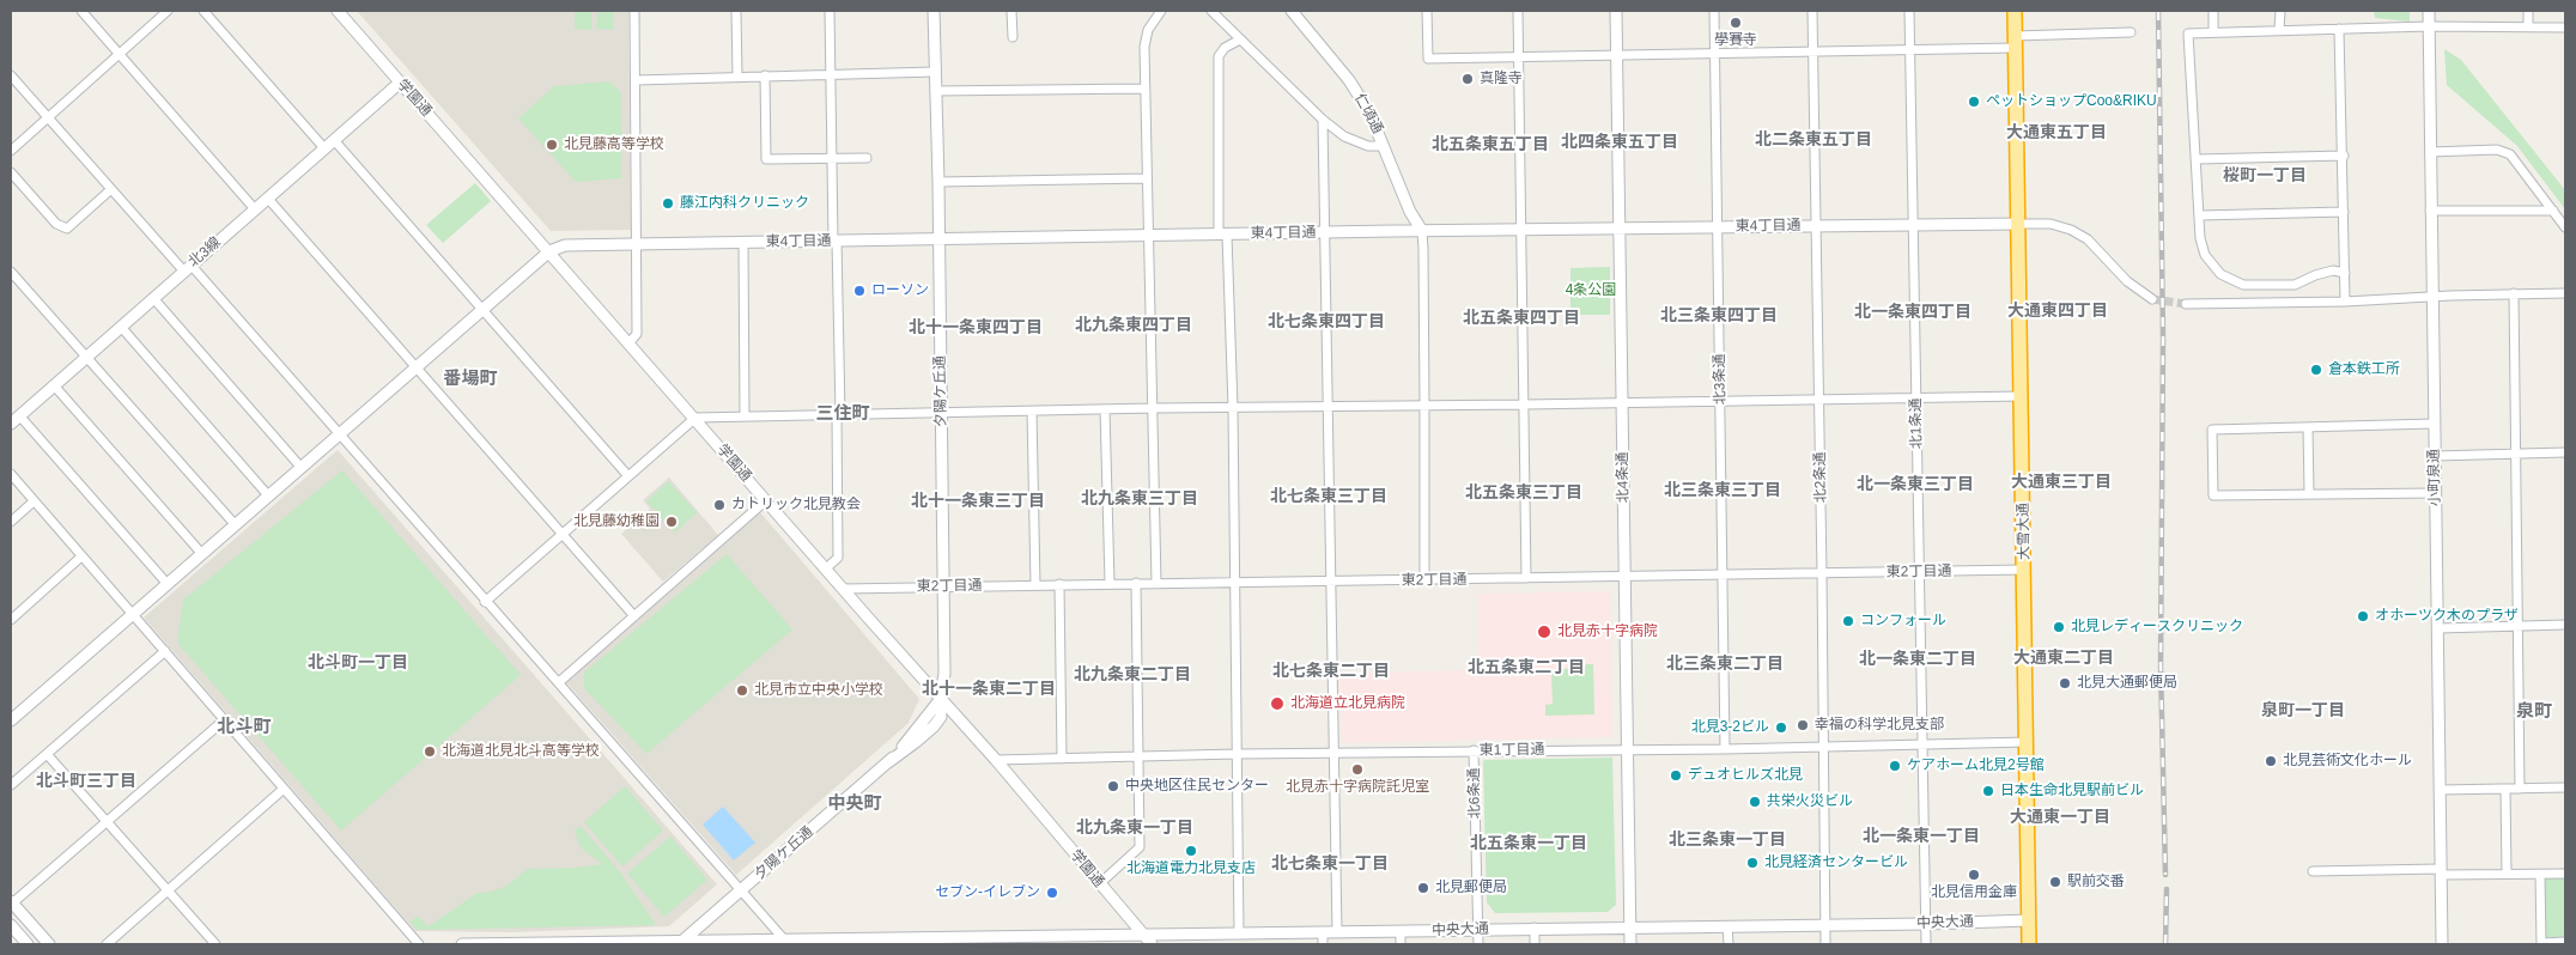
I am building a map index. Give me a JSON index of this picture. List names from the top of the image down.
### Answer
{
  "streets": {
    "highway": ["大雪大通"],
    "street": [
      "学園通",
      "仁頃通",
      "東4丁目通",
      "北3線",
      "北3条通",
      "夕陽ケ丘通",
      "北1条通",
      "北4条通",
      "北2条通",
      "小町泉通",
      "東2丁目通",
      "東1丁目通",
      "北6条通",
      "中央大通"
    ]
  },
  "crossings": [
    ["学園通", "東4丁目通"],
    ["学園通", "北3線"],
    ["学園通", "夕陽ケ丘通"],
    ["学園通", "東2丁目通"],
    ["学園通", "東1丁目通"],
    ["学園通", "中央大通"],
    ["仁頃通", "東4丁目通"],
    ["東4丁目通", "北3条通"],
    ["東4丁目通", "夕陽ケ丘通"],
    ["東4丁目通", "北1条通"],
    ["東4丁目通", "北4条通"],
    ["東4丁目通", "北2条通"],
    ["東4丁目通", "大雪大通"],
    ["北3条通", "東2丁目通"],
    ["北3条通", "東1丁目通"],
    ["夕陽ケ丘通", "東2丁目通"],
    ["夕陽ケ丘通", "中央大通"],
    ["北1条通", "東2丁目通"],
    ["北1条通", "東1丁目通"],
    ["北1条通", "中央大通"],
    ["北4条通", "東2丁目通"],
    ["北4条通", "東1丁目通"],
    ["北4条通", "中央大通"],
    ["北2条通", "東2丁目通"],
    ["北2条通", "東1丁目通"],
    ["北2条通", "中央大通"],
    ["大雪大通", "東2丁目通"],
    ["大雪大通", "東1丁目通"],
    ["大雪大通", "中央大通"],
    ["東1丁目通", "北6条通"],
    ["北6条通", "中央大通"]
  ],
  "districts": [
    "大通東五丁目",
    "北二条東五丁目",
    "北四条東五丁目",
    "北五条東五丁目",
    "桜町一丁目",
    "大通東四丁目",
    "北一条東四丁目",
    "北三条東四丁目",
    "北五条東四丁目",
    "北七条東四丁目",
    "北九条東四丁目",
    "北十一条東四丁目",
    "番場町",
    "三住町",
    "大通東三丁目",
    "北一条東三丁目",
    "北三条東三丁目",
    "北五条東三丁目",
    "北七条東三丁目",
    "北九条東三丁目",
    "北十一条東三丁目",
    "大通東二丁目",
    "北一条東二丁目",
    "北斗町一丁目",
    "北三条東二丁目",
    "北五条東二丁目",
    "北七条東二丁目",
    "北九条東二丁目",
    "北十一条東二丁目",
    "泉町一丁目",
    "泉町",
    "北斗町",
    "北斗町三丁目",
    "中央町",
    "大通東一丁目",
    "北九条東一丁目",
    "北一条東一丁目",
    "北三条東一丁目",
    "北五条東一丁目",
    "北七条東一丁目"
  ],
  "parks": ["4条公園"],
  "places": [
    "學賽寺",
    "真隆寺",
    "ペットショップCoo&RIKU",
    "北見藤高等学校",
    "藤江内科クリニック",
    "ローソン",
    "倉本鉄工所",
    "カトリック北見教会",
    "北見藤幼稚園",
    "オホーツク木のプラザ",
    "コンフォール",
    "北見レディースクリニック",
    "北見赤十字病院",
    "北見大通郵便局",
    "北見市立中央小学校",
    "北海道立北見病院",
    "幸福の科学北見支部",
    "北見3-2ビル",
    "北海道北見北斗高等学校",
    "北見芸術文化ホール",
    "ケアホーム北見2号館",
    "北見赤十字病院託児室",
    "デュオヒルズ北見",
    "中央地区住民センター",
    "日本生命北見駅前ビル",
    "共栄火災ビル",
    "北海道電力北見支店",
    "北見経済センタービル",
    "北見信用金庫",
    "駅前交番",
    "北見郵便局",
    "セブン-イレブン"
  ]
}
